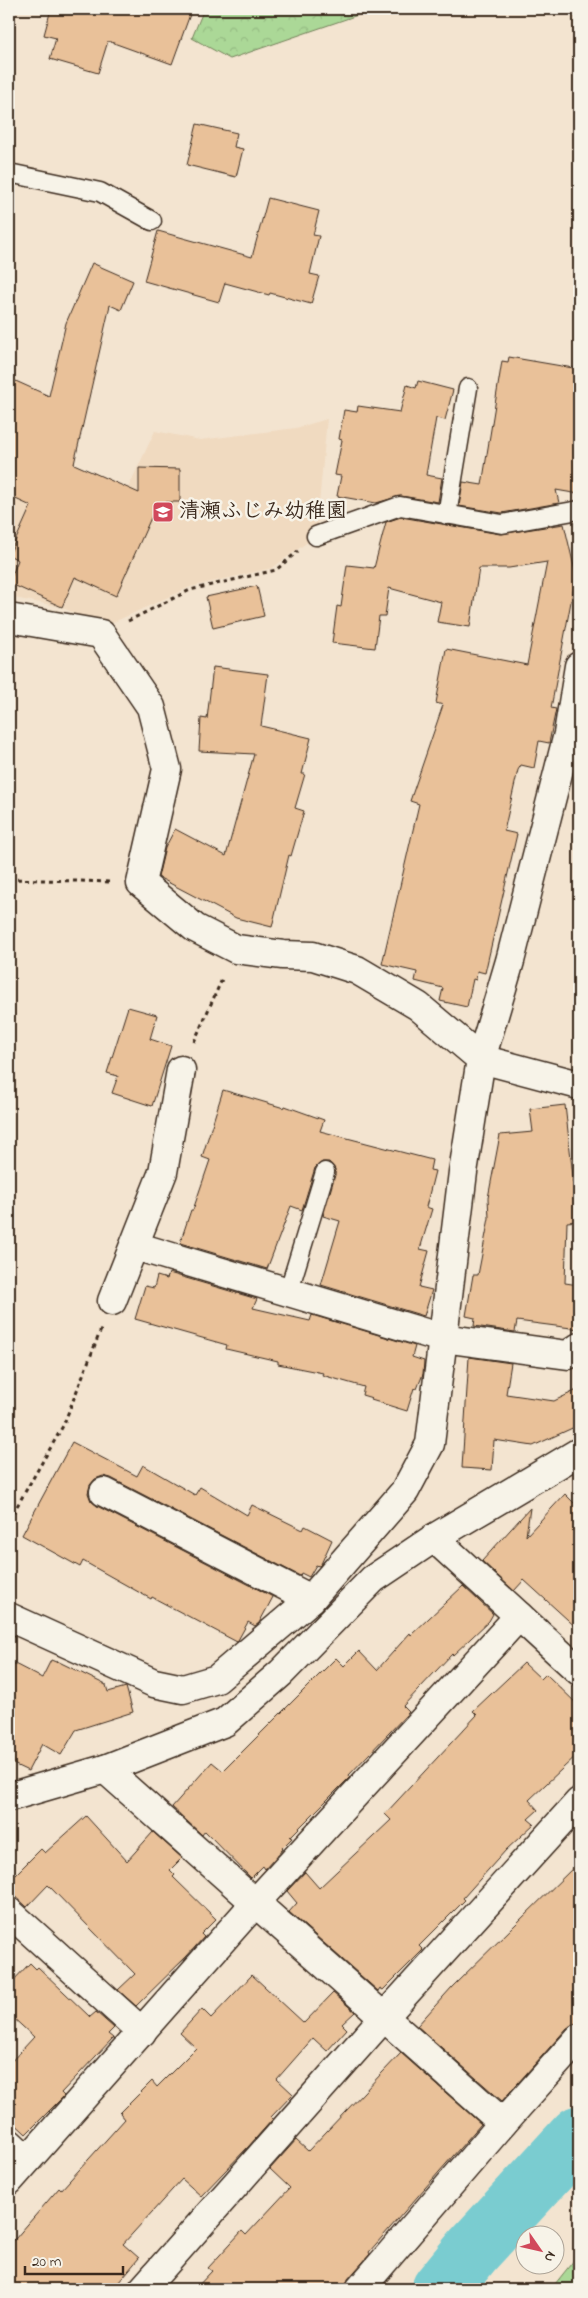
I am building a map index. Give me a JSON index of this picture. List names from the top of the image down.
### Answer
{
  "places": {
    "school or university": ["清瀬ふじみ幼稚園"]
  },
  "scale_bar": "20 m",
  "north": "bottom right"
}
